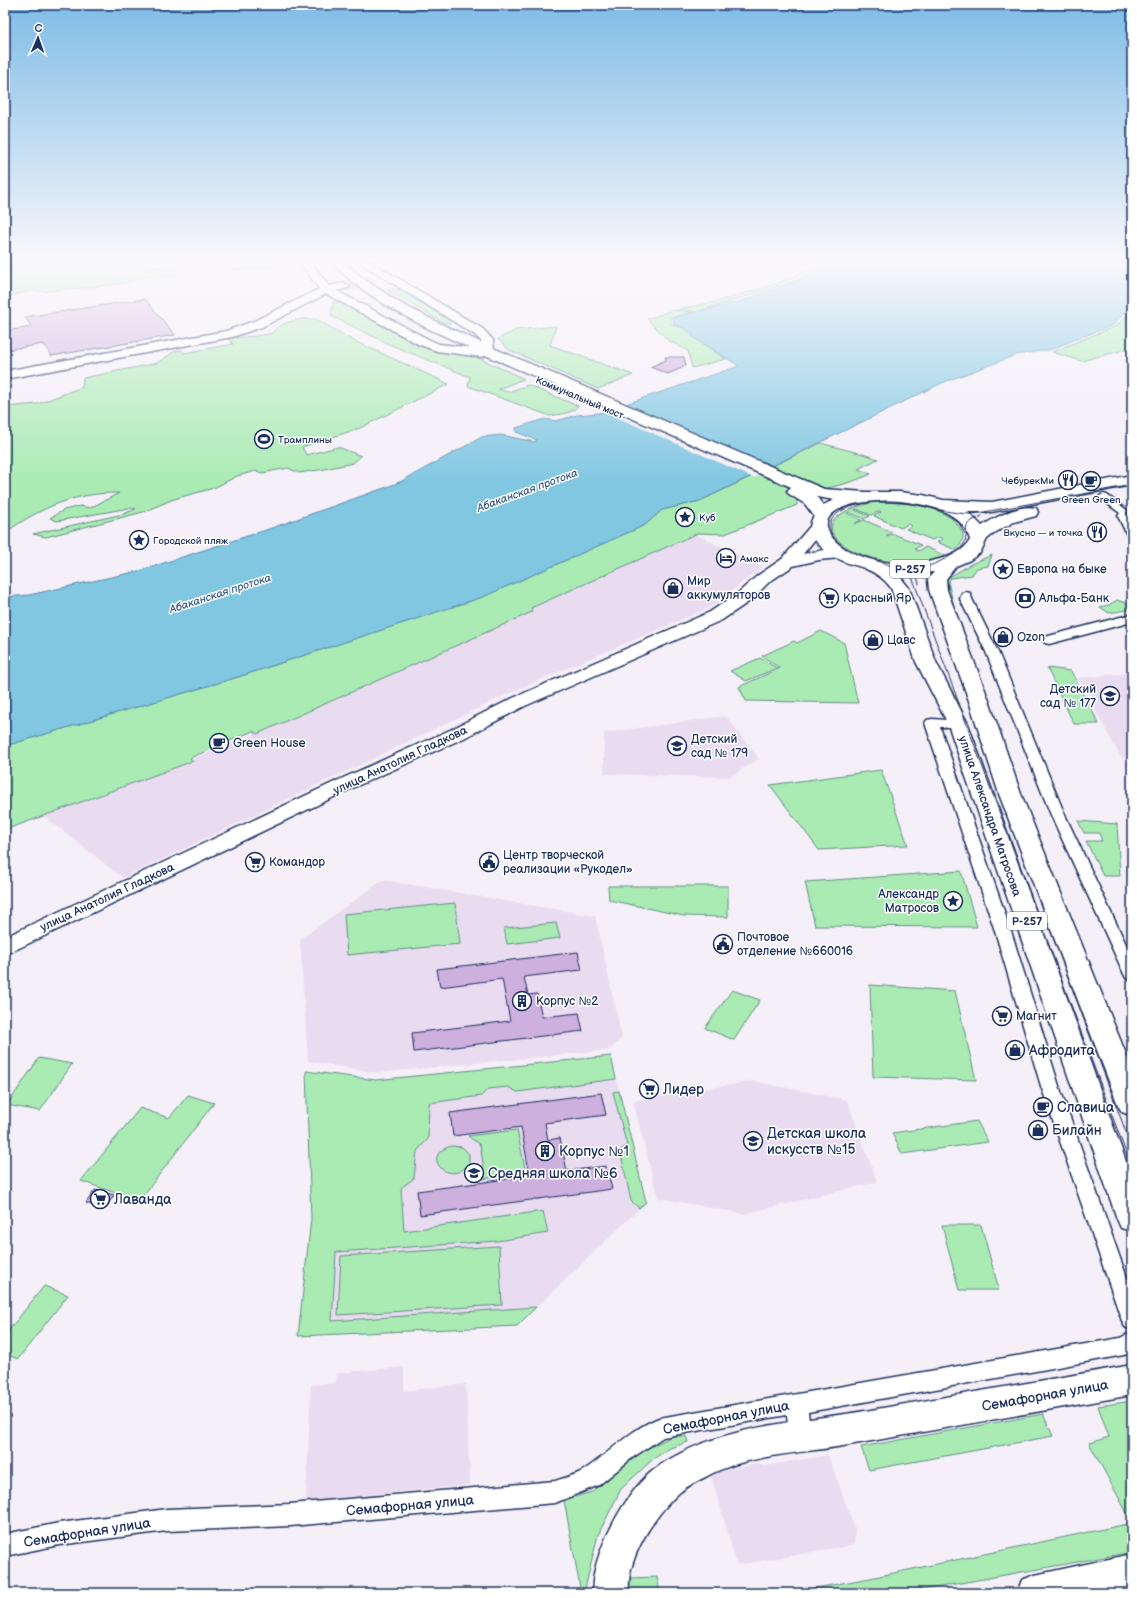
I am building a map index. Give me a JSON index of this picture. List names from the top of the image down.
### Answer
{
  "streets": {
    "highway": [
      "Коммунальный мост",
      "Р-257",
      "улица Александра Матросова",
      "Семафорная улица"
    ],
    "main road": ["улица Анатолия Гладкова"]
  },
  "crossings": [
    ["Р-257", "улица Александра Матросова"]
  ],
  "water": ["Абаканская протока"],
  "places": {
    "sports": ["Трамплины"],
    "restaurant": ["ЧебурекМи", "Вкусно — и точка"],
    "cafe": ["Green Green", "Green House", "Славица"],
    "place": [
      "Куб",
      "Городской пляж",
      "Европа на быке",
      "Александр Матросов"
    ],
    "hotel": ["Амакс"],
    "shop": [
      "Мир аккумуляторов",
      "Ozon",
      "Цавс",
      "Афродита",
      "Билайн"
    ],
    "supermarket": [
      "Красный Яр",
      "Командор",
      "Магнит",
      "Лидер",
      "Лаванда"
    ],
    "bank": ["Альфа-Банк"],
    "school or university": [
      "Детский сад № 177",
      "Детский сад № 179",
      "Детская школа искусств №15",
      "Средняя школа №6"
    ],
    "public building": ["Центр творческой реализации «Рукодел»", "Почтовое отделение №660016"],
    "building": ["Корпус №2", "Корпус №1"]
  },
  "north": "top"
}
